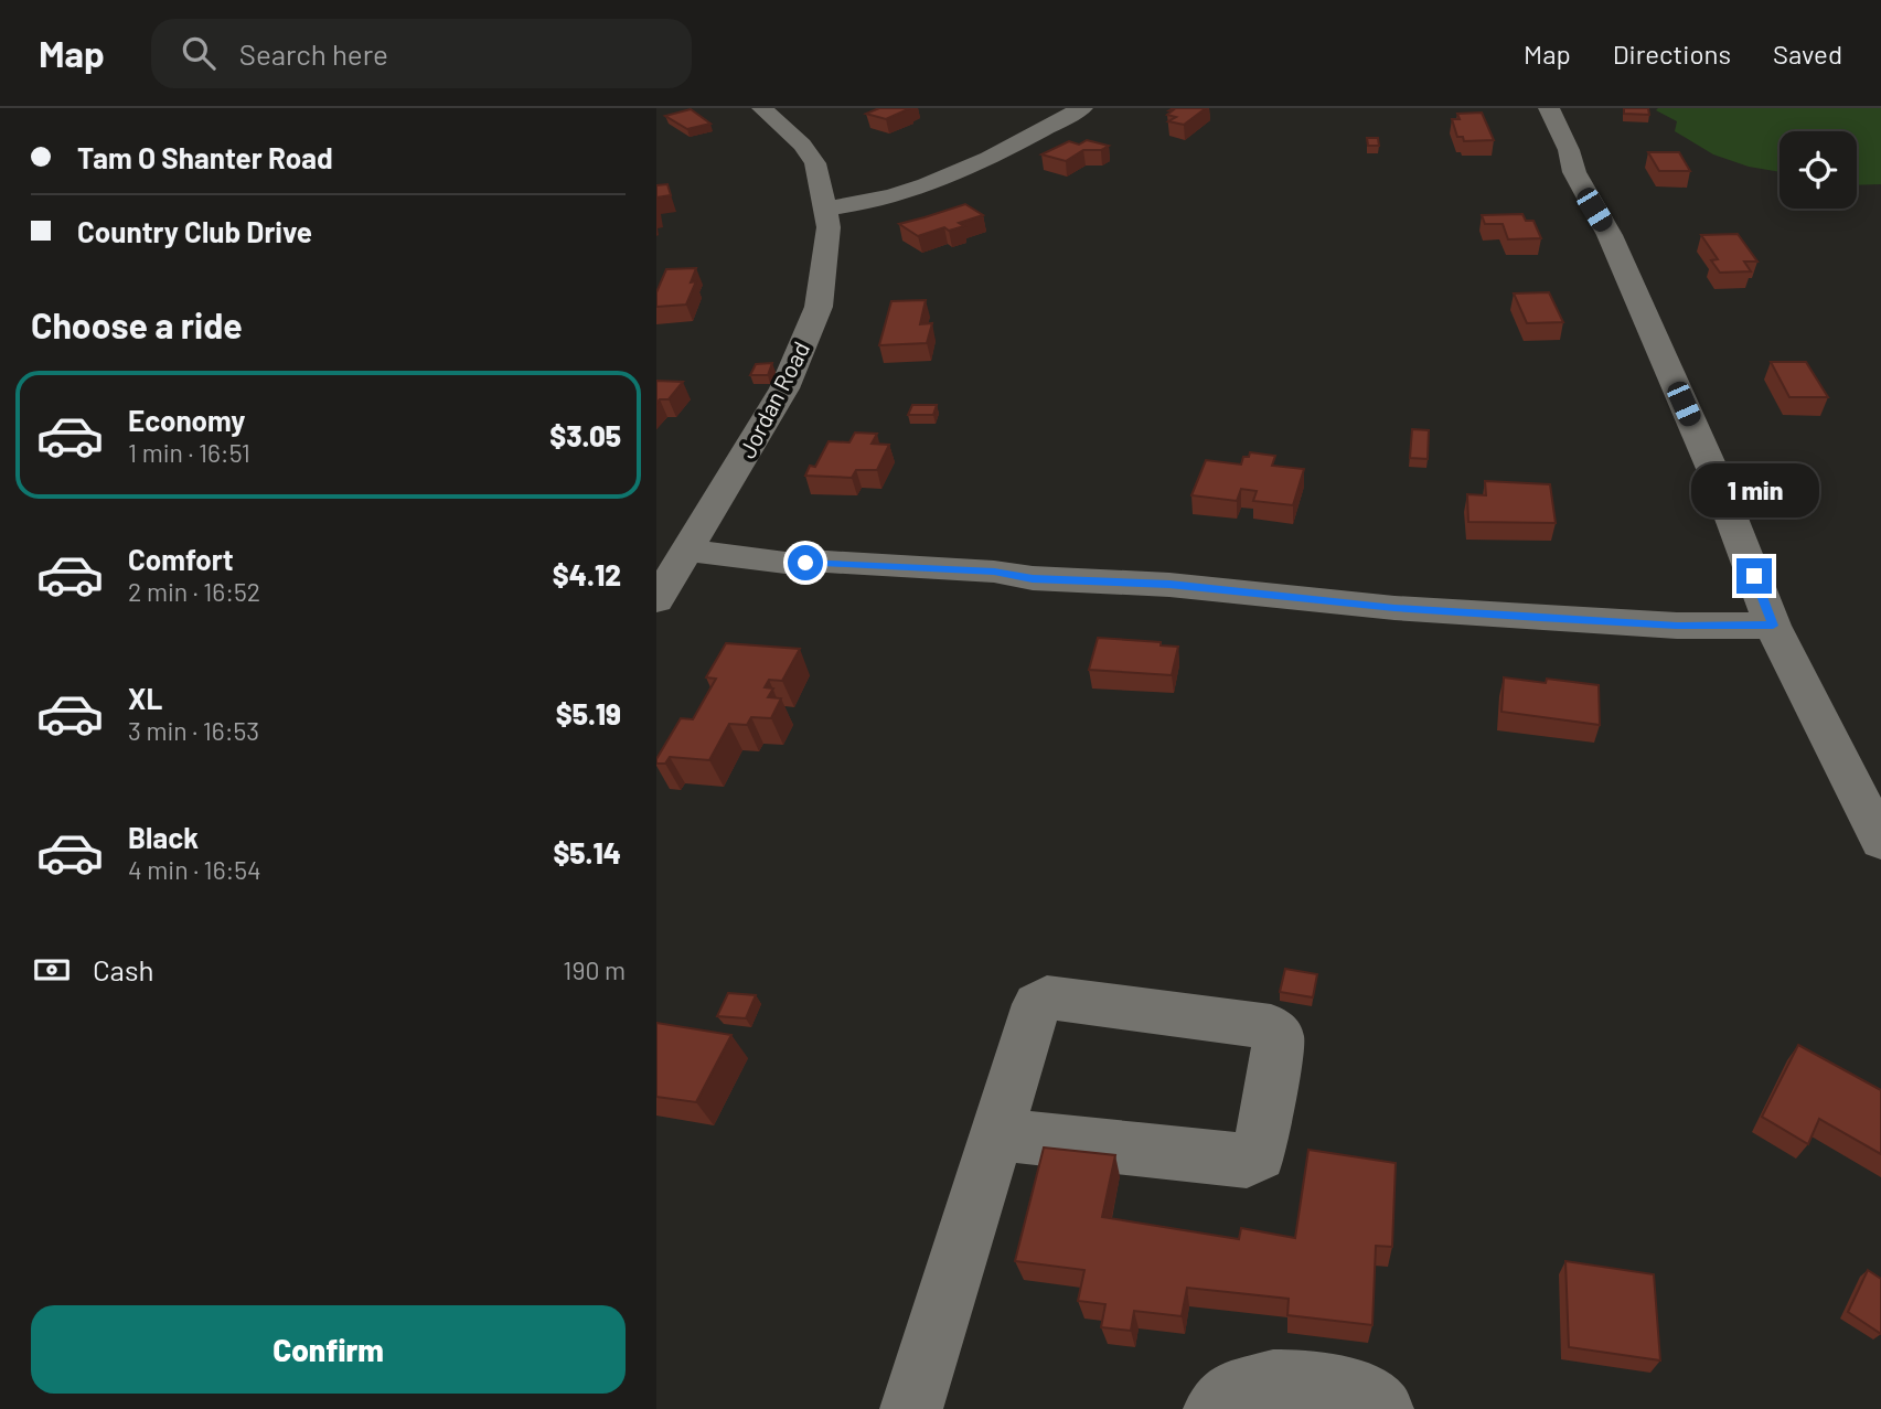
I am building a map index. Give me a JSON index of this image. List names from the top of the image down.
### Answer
{
  "streets": {
    "street": ["Jordan Road"]
  },
  "page": {
    "header": "Map",
    "search": "Search here",
    "nav": ["Map", "Directions", "Saved"],
    "banner": ["Tam O Shanter Road", "Country Club Drive"],
    "heading": "Choose a ride",
    "list": [
      {
        "name": "Economy",
        "note": "1 min · 16:51",
        "value": "$3.05"
      },
      {
        "name": "Comfort",
        "note": "2 min · 16:52",
        "value": "$4.12"
      },
      {
        "name": "XL",
        "note": "3 min · 16:53",
        "value": "$5.19"
      },
      {
        "name": "Black",
        "note": "4 min · 16:54",
        "value": "$5.14"
      }
    ],
    "bubble": "1 min",
    "pay": ["Cash", "190 m"],
    "buttons": "Confirm"
  }
}
